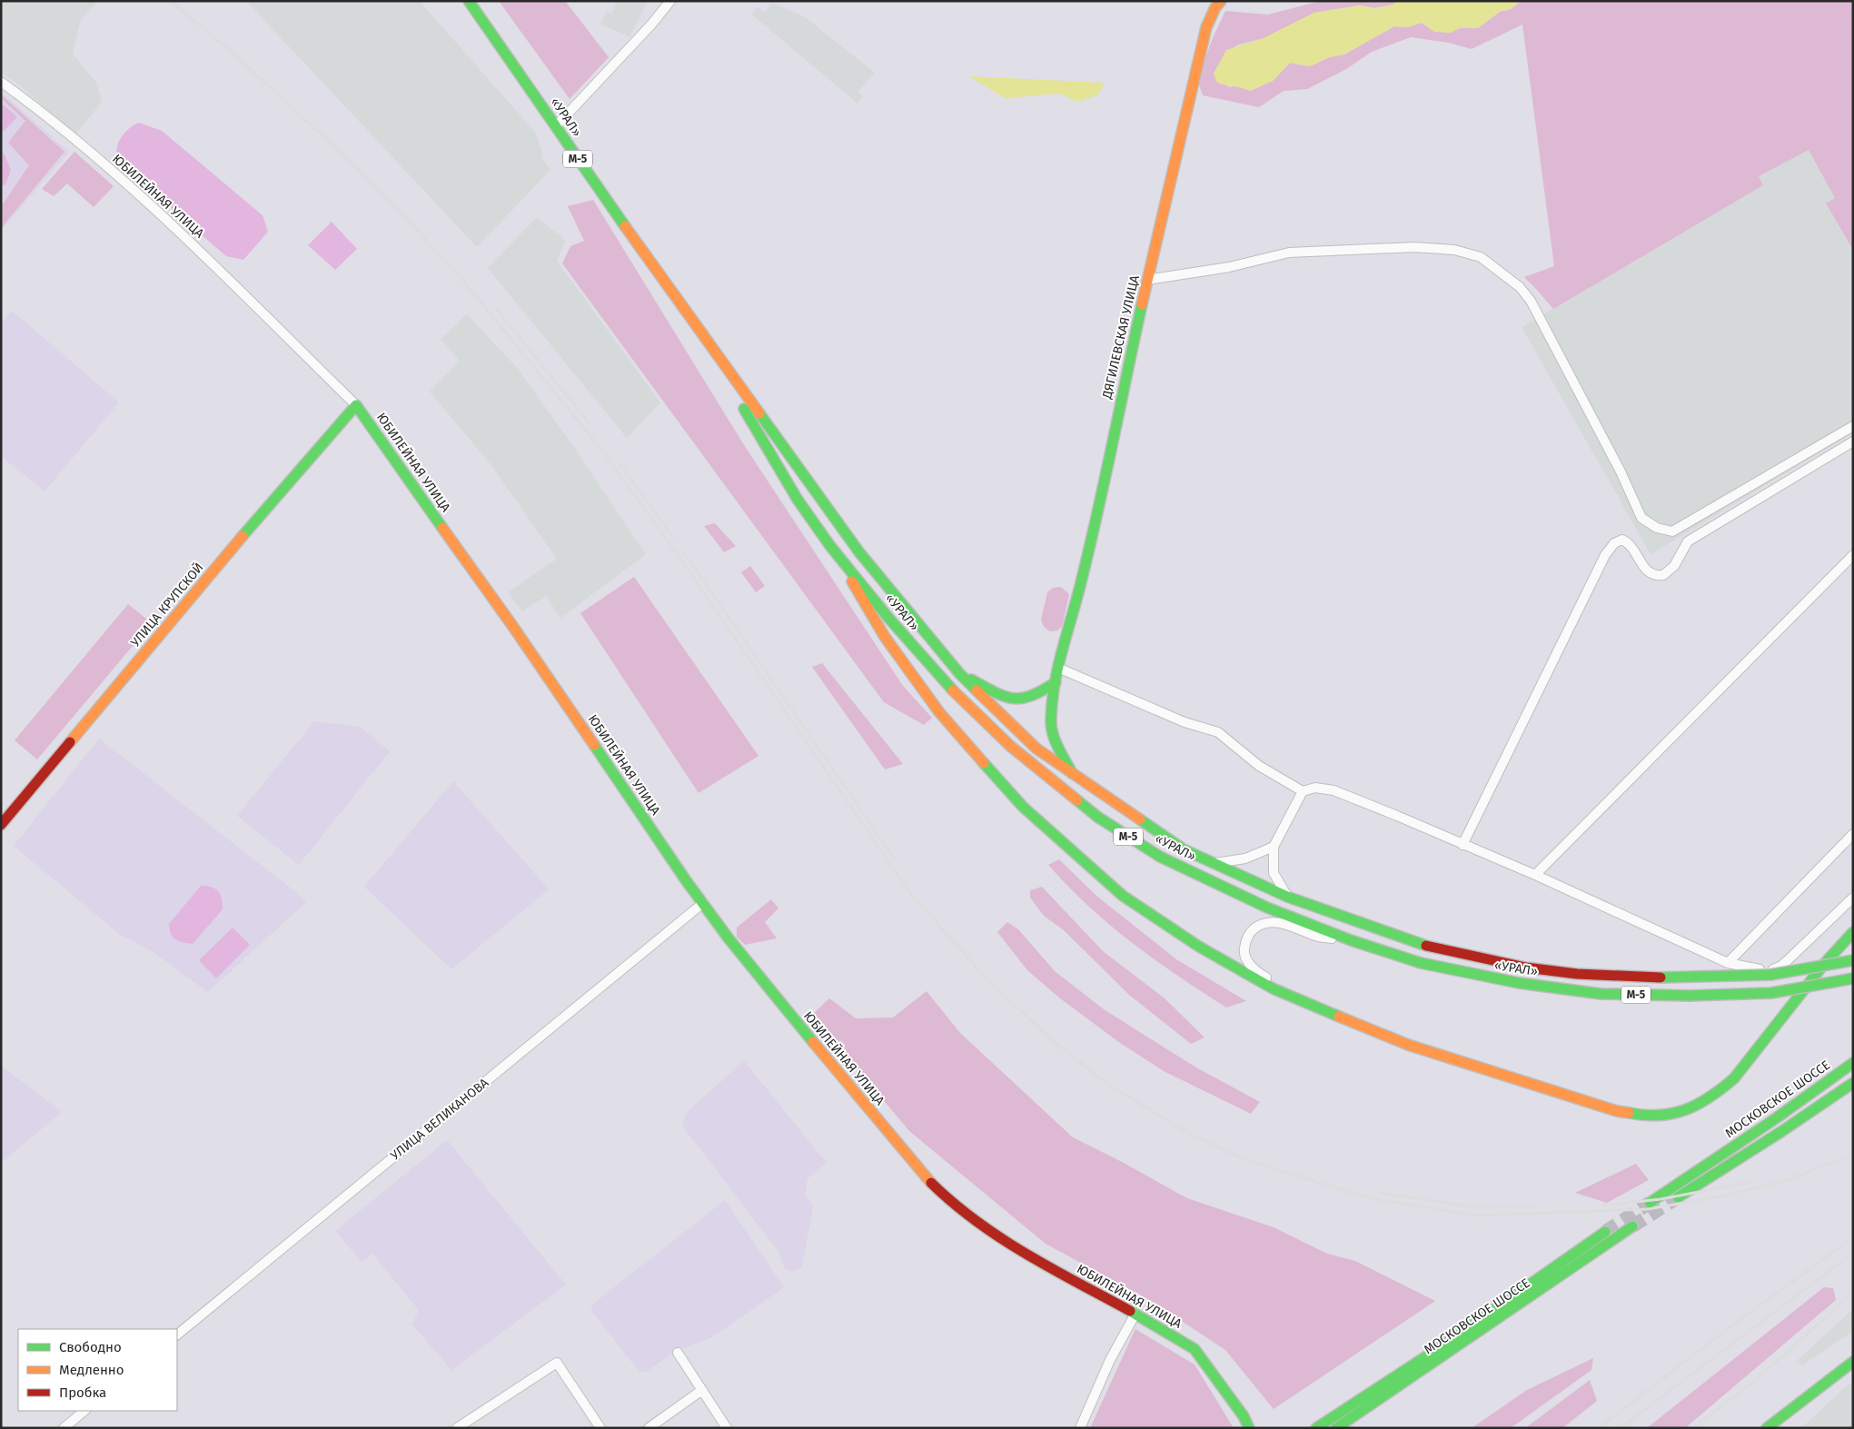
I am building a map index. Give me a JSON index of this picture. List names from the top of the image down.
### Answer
{
  "streets": {
    "main road": [
      "«УРАЛ»",
      "М-5",
      "ЮБИЛЕЙНАЯ УЛИЦА",
      "ДЯГИЛЕВСКАЯ УЛИЦА",
      "УЛИЦА КРУПСКОЙ",
      "МОСКОВСКОЕ ШОССЕ"
    ],
    "street": ["УЛИЦА ВЕЛИКАНОВА"]
  },
  "crossings": [
    ["«УРАЛ»", "ДЯГИЛЕВСКАЯ УЛИЦА"],
    ["ЮБИЛЕЙНАЯ УЛИЦА", "УЛИЦА КРУПСКОЙ"],
    ["ЮБИЛЕЙНАЯ УЛИЦА", "УЛИЦА ВЕЛИКАНОВА"]
  ],
  "legend": ["Свободно", "Медленно", "Пробка"]
}
